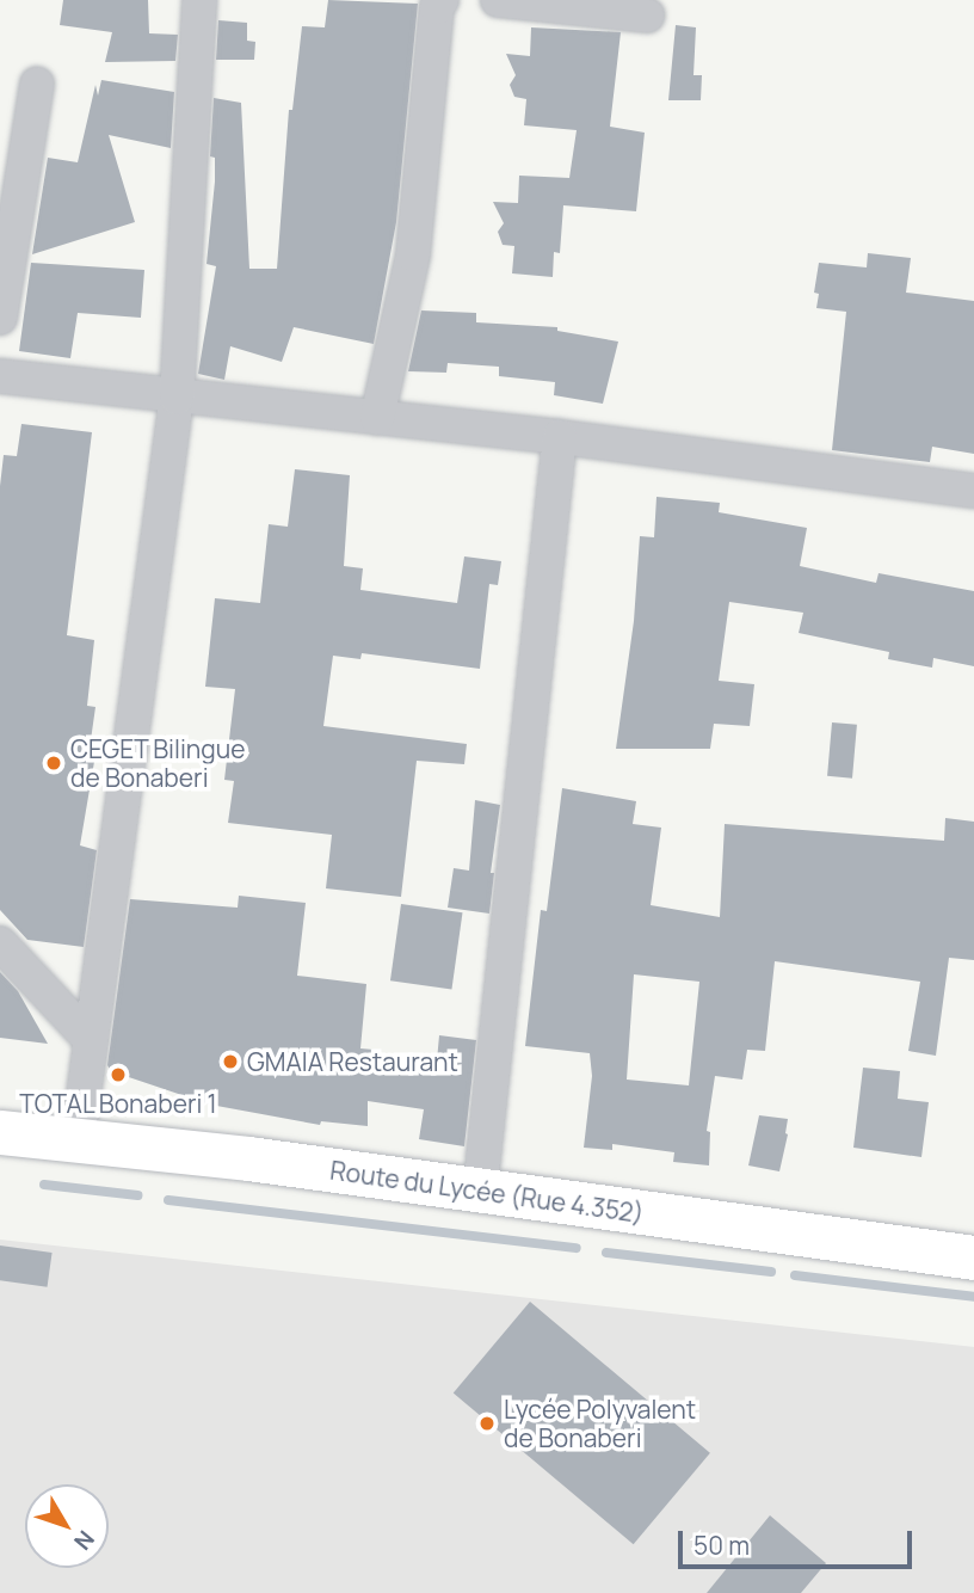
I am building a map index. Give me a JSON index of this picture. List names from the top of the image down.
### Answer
{
  "streets": {
    "main road": ["Route du Lycée (Rue 4.352)"]
  },
  "places": [
    "CEGET Bilingue de Bonaberi",
    "GMAIA Restaurant",
    "TOTAL Bonaberi 1",
    "Lycée Polyvalent de Bonaberi"
  ],
  "scale_bar": "50 m",
  "north": "bottom right"
}
